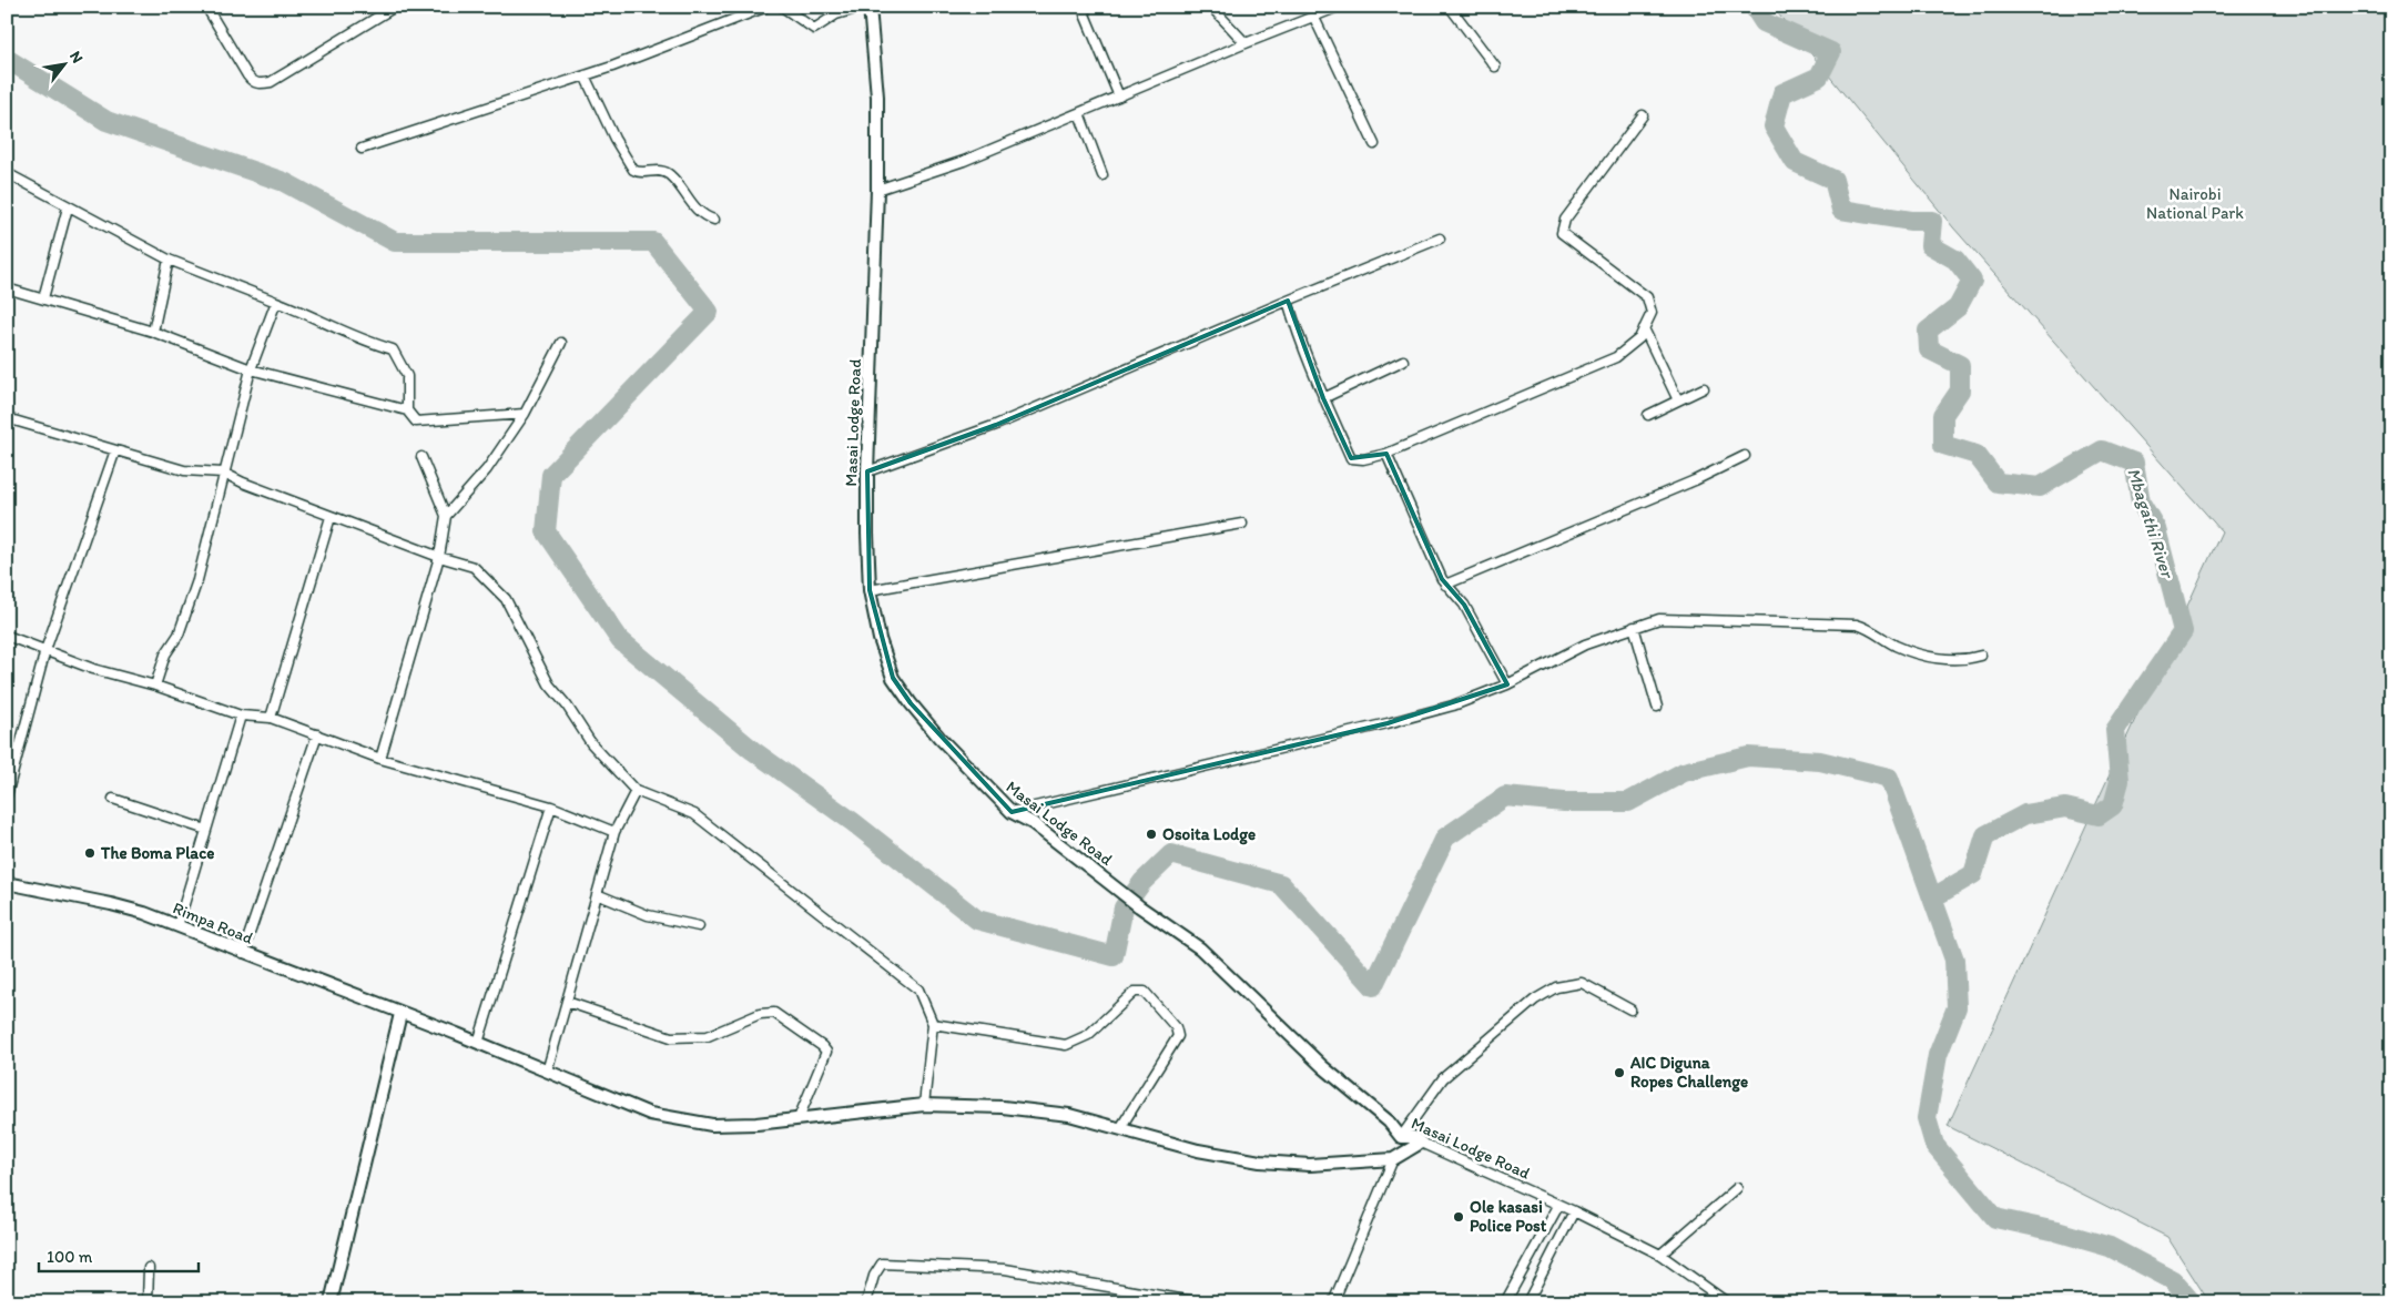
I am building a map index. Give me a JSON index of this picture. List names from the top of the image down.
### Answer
{
  "streets": {
    "street": ["Masai Lodge Road", "Rimpa Road"]
  },
  "water": ["Mbagathi River"],
  "parks": ["Nairobi National Park"],
  "places": [
    "Osoita Lodge",
    "The Boma Place",
    "AIC Diguna Ropes Challenge",
    "Ole kasasi Police Post"
  ],
  "scale_bar": "100 m",
  "north": "top right"
}
